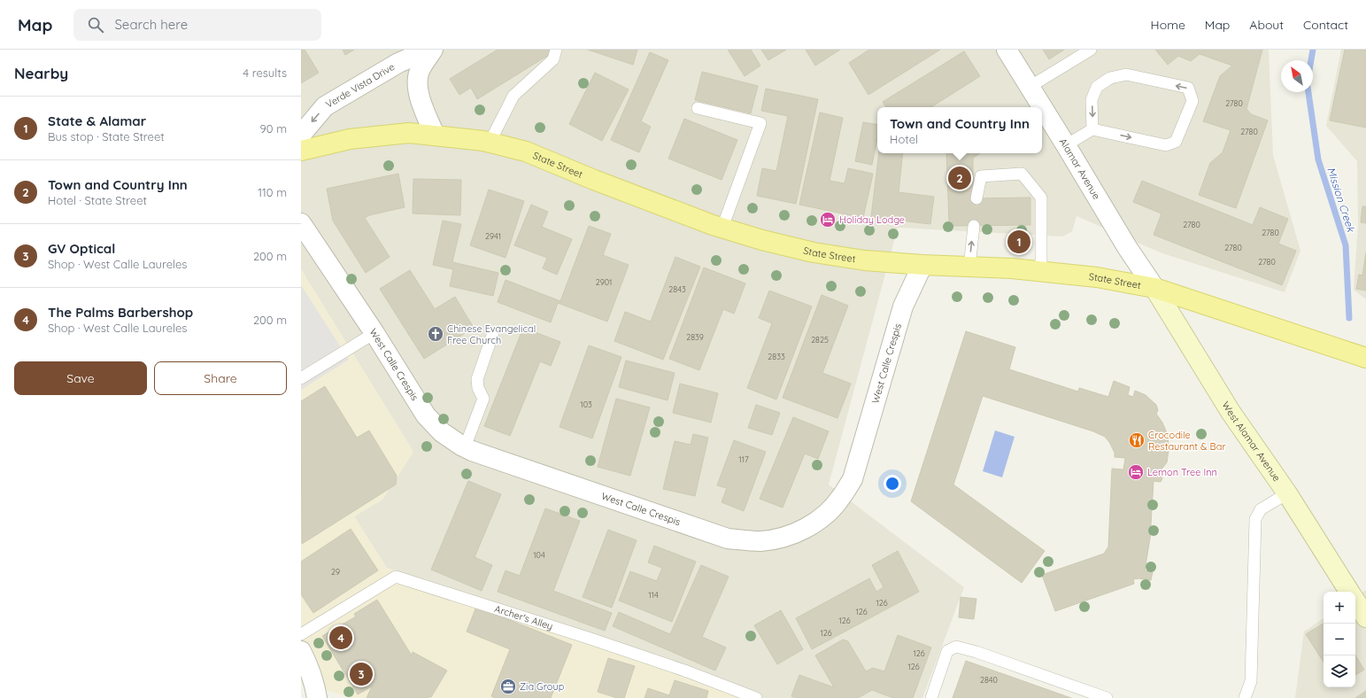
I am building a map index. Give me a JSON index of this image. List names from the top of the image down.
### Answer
{
  "streets": {
    "main road": ["State Street"],
    "street": [
      "Verde Vista Drive",
      "Alamar Avenue",
      "West Calle Crespis",
      "West Alamar Avenue"
    ],
    "lane": ["Archer's Alley"]
  },
  "crossings": [
    ["State Street", "Alamar Avenue"],
    ["State Street", "West Calle Crespis"],
    ["State Street", "West Alamar Avenue"],
    ["Alamar Avenue", "West Alamar Avenue"]
  ],
  "one_way": ["Verde Vista Drive"],
  "water": ["Mission Creek"],
  "places": {
    "hotel": ["Holiday Lodge", "Lemon Tree Inn"],
    "church": ["Chinese Evangelical Free Church"],
    "restaurant": ["Crocodile Restaurant & Bar"],
    "office": ["Zia Group"]
  },
  "house_numbers": [
    "2780",
    "2780",
    "2780",
    "2780",
    "2941",
    "2780",
    "2780",
    "2901",
    "2843",
    "2839",
    "2825",
    "2833",
    "103",
    "117",
    "104",
    "29",
    "114",
    "126",
    "126",
    "126",
    "126",
    "126",
    "126",
    "2840"
  ],
  "north": "top left",
  "page": {
    "header": "Map",
    "search": "Search here",
    "nav": [
      "Home",
      "Map",
      "About",
      "Contact"
    ],
    "heading": ["Nearby", "4 results"],
    "list": [
      {
        "mark": "1",
        "name": "State & Alamar",
        "note": "Bus stop · State Street",
        "value": "90 m"
      },
      {
        "mark": "2",
        "name": "Town and Country Inn",
        "note": "Hotel · State Street",
        "value": "110 m"
      },
      {
        "mark": "3",
        "name": "GV Optical",
        "note": "Shop · West Calle Laureles",
        "value": "200 m"
      },
      {
        "mark": "4",
        "name": "The Palms Barbershop",
        "note": "Shop · West Calle Laureles",
        "value": "200 m"
      }
    ],
    "popup": ["Town and Country Inn", "Hotel"],
    "pins": [
      "2",
      "1",
      "4",
      "3"
    ],
    "buttons": ["Save", "Share"],
    "map_buttons": ["+", "−"]
  }
}
